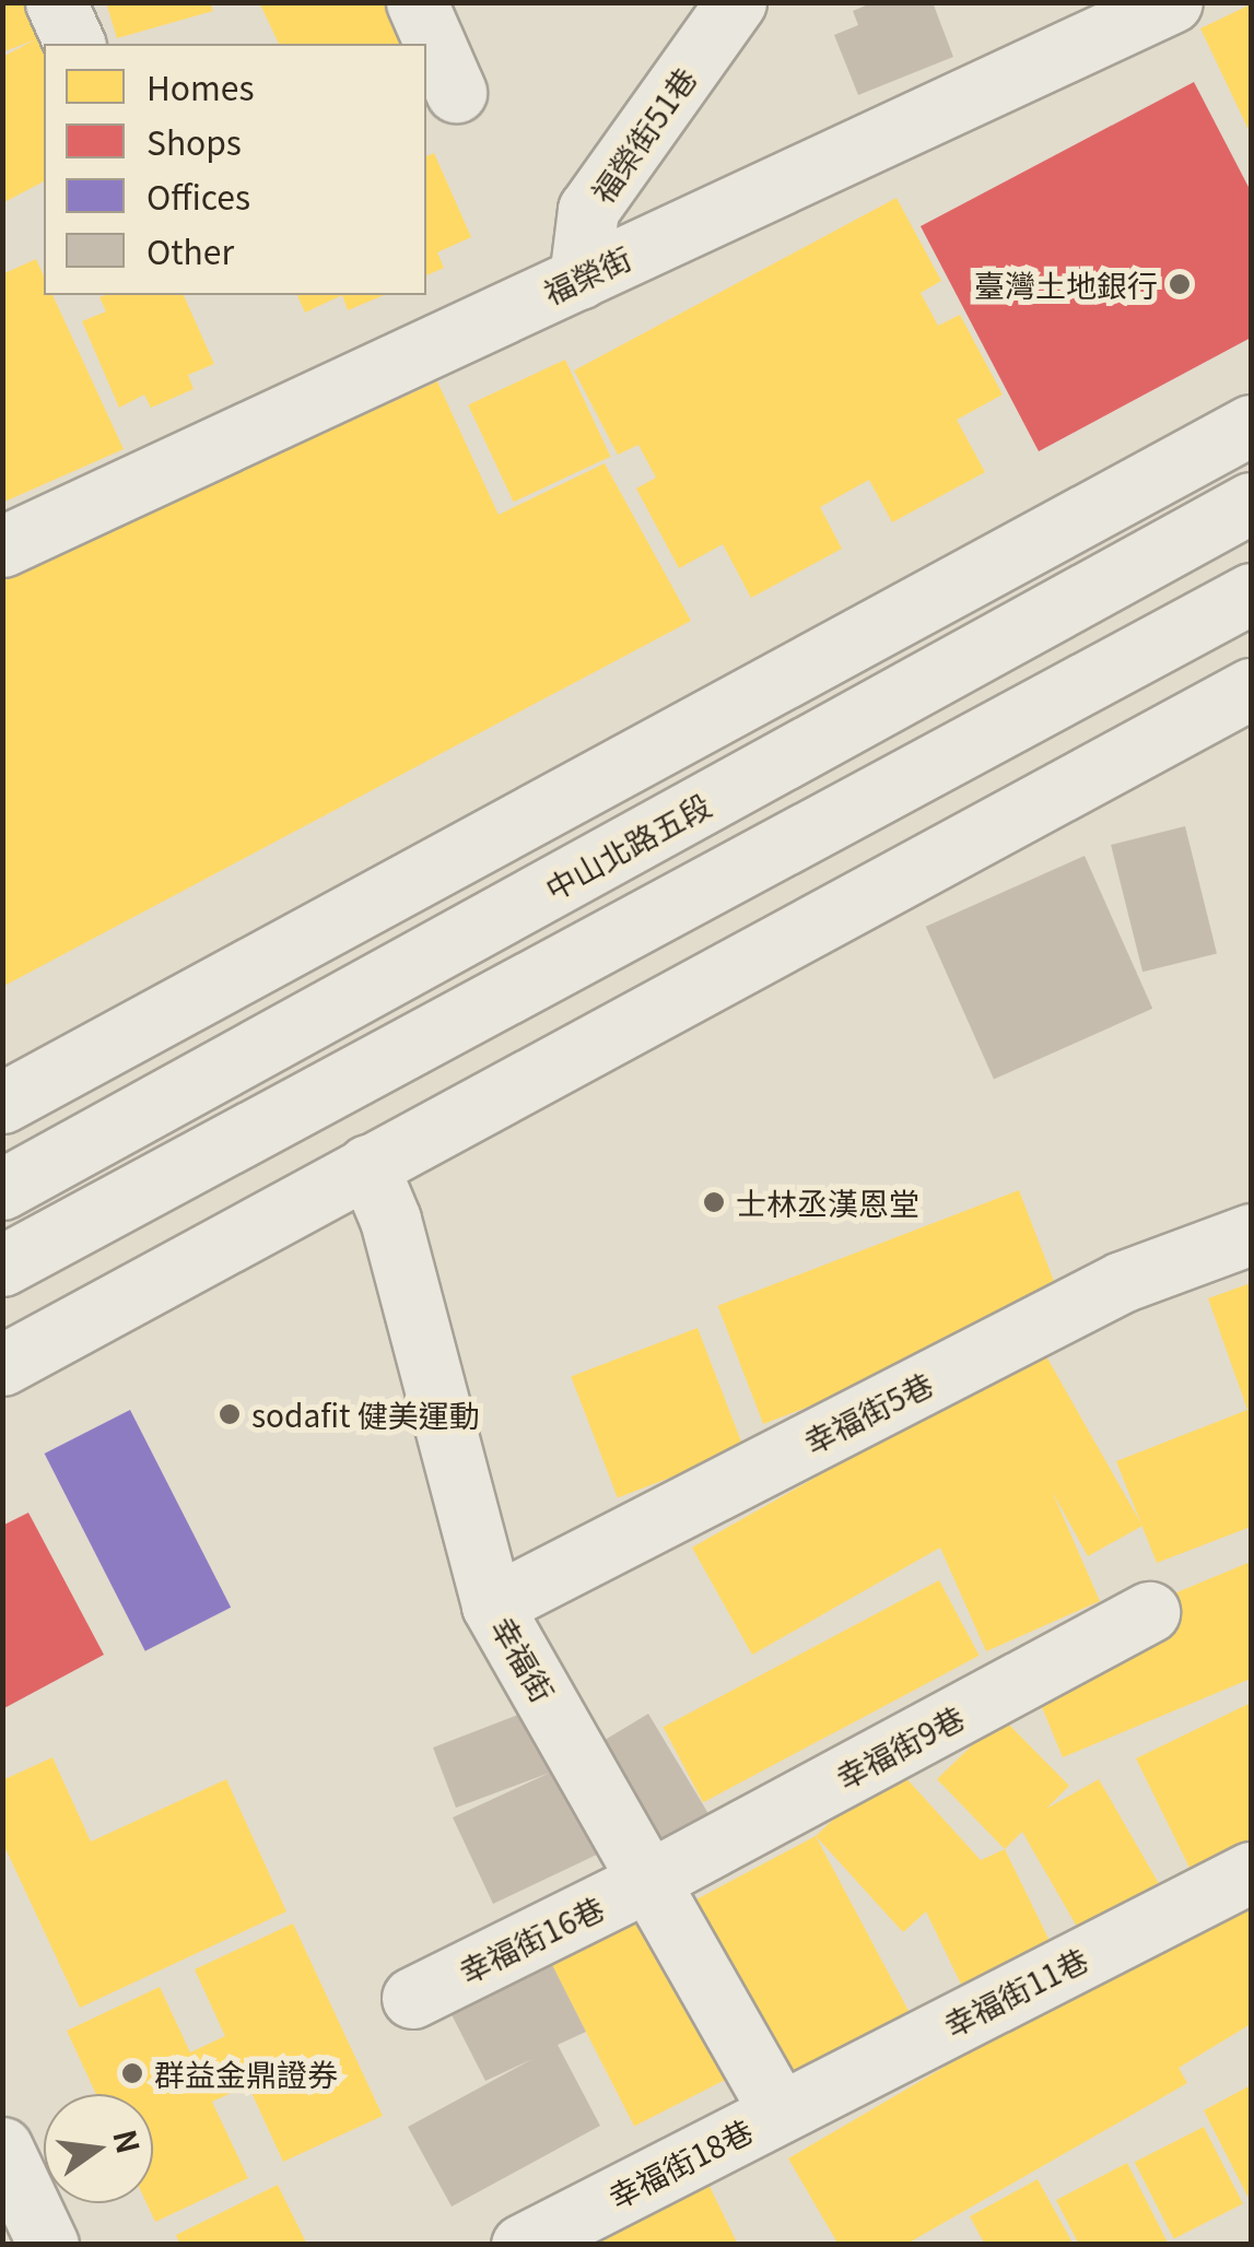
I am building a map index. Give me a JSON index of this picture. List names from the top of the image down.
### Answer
{
  "streets": {
    "main road": [
      "福榮街51巷",
      "福榮街",
      "中山北路五段",
      "幸福街5巷",
      "幸福街",
      "幸福街9巷",
      "幸福街16巷",
      "幸福街11巷",
      "幸福街18巷"
    ]
  },
  "crossings": [
    ["福榮街51巷", "福榮街"],
    ["幸福街5巷", "幸福街"],
    ["幸福街", "幸福街9巷"],
    ["幸福街", "幸福街16巷"],
    ["幸福街", "幸福街11巷"],
    ["幸福街", "幸福街18巷"],
    ["幸福街9巷", "幸福街16巷"],
    ["幸福街11巷", "幸福街18巷"]
  ],
  "places": [
    "臺灣土地銀行",
    "士林丞漢恩堂",
    "sodafit 健美運動",
    "群益金鼎證券"
  ],
  "legend": [
    "Homes",
    "Shops",
    "Offices",
    "Other"
  ],
  "north": "right"
}
